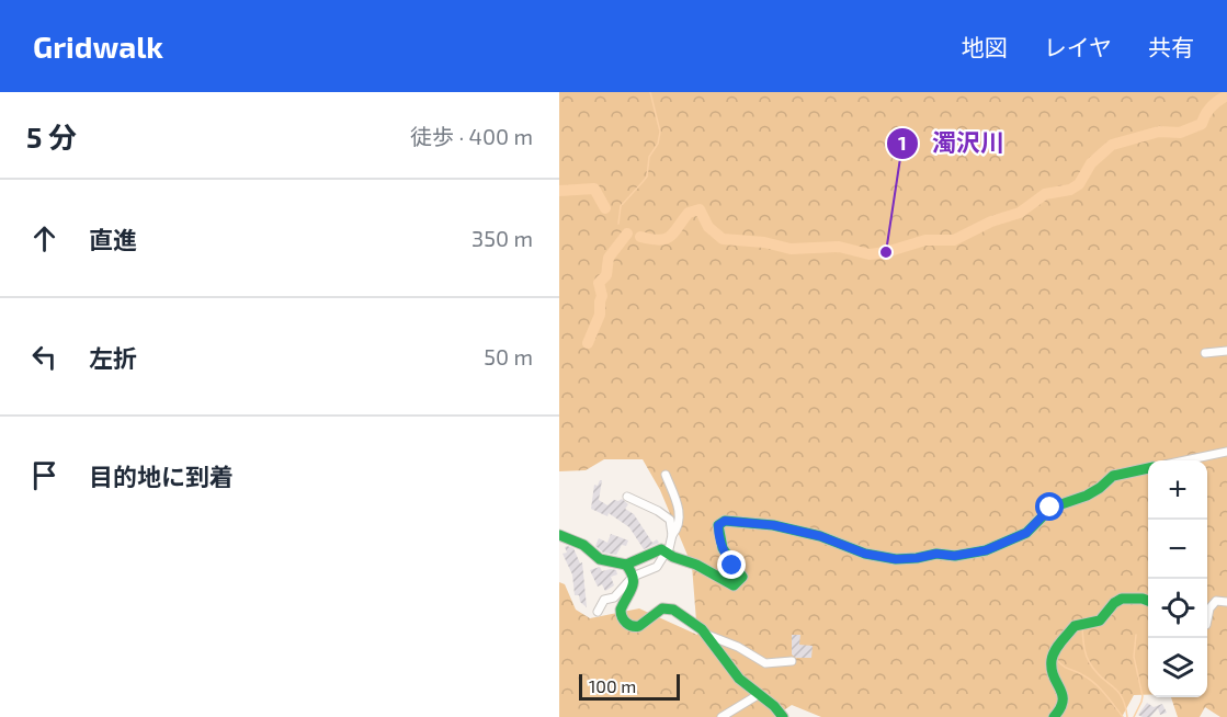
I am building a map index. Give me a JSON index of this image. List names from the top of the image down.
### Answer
{
  "places": ["濁沢川"],
  "scale_bar": "100 m",
  "page": {
    "header": "Gridwalk",
    "nav": ["地図", "レイヤ", "共有"],
    "heading": ["5 分", "徒歩 · 400 m"],
    "list": [
      ["直進", "350 m"],
      ["左折", "50 m"],
      "目的地に到着"
    ],
    "map_buttons": ["+", "−"],
    "scale": "100 m"
  }
}
